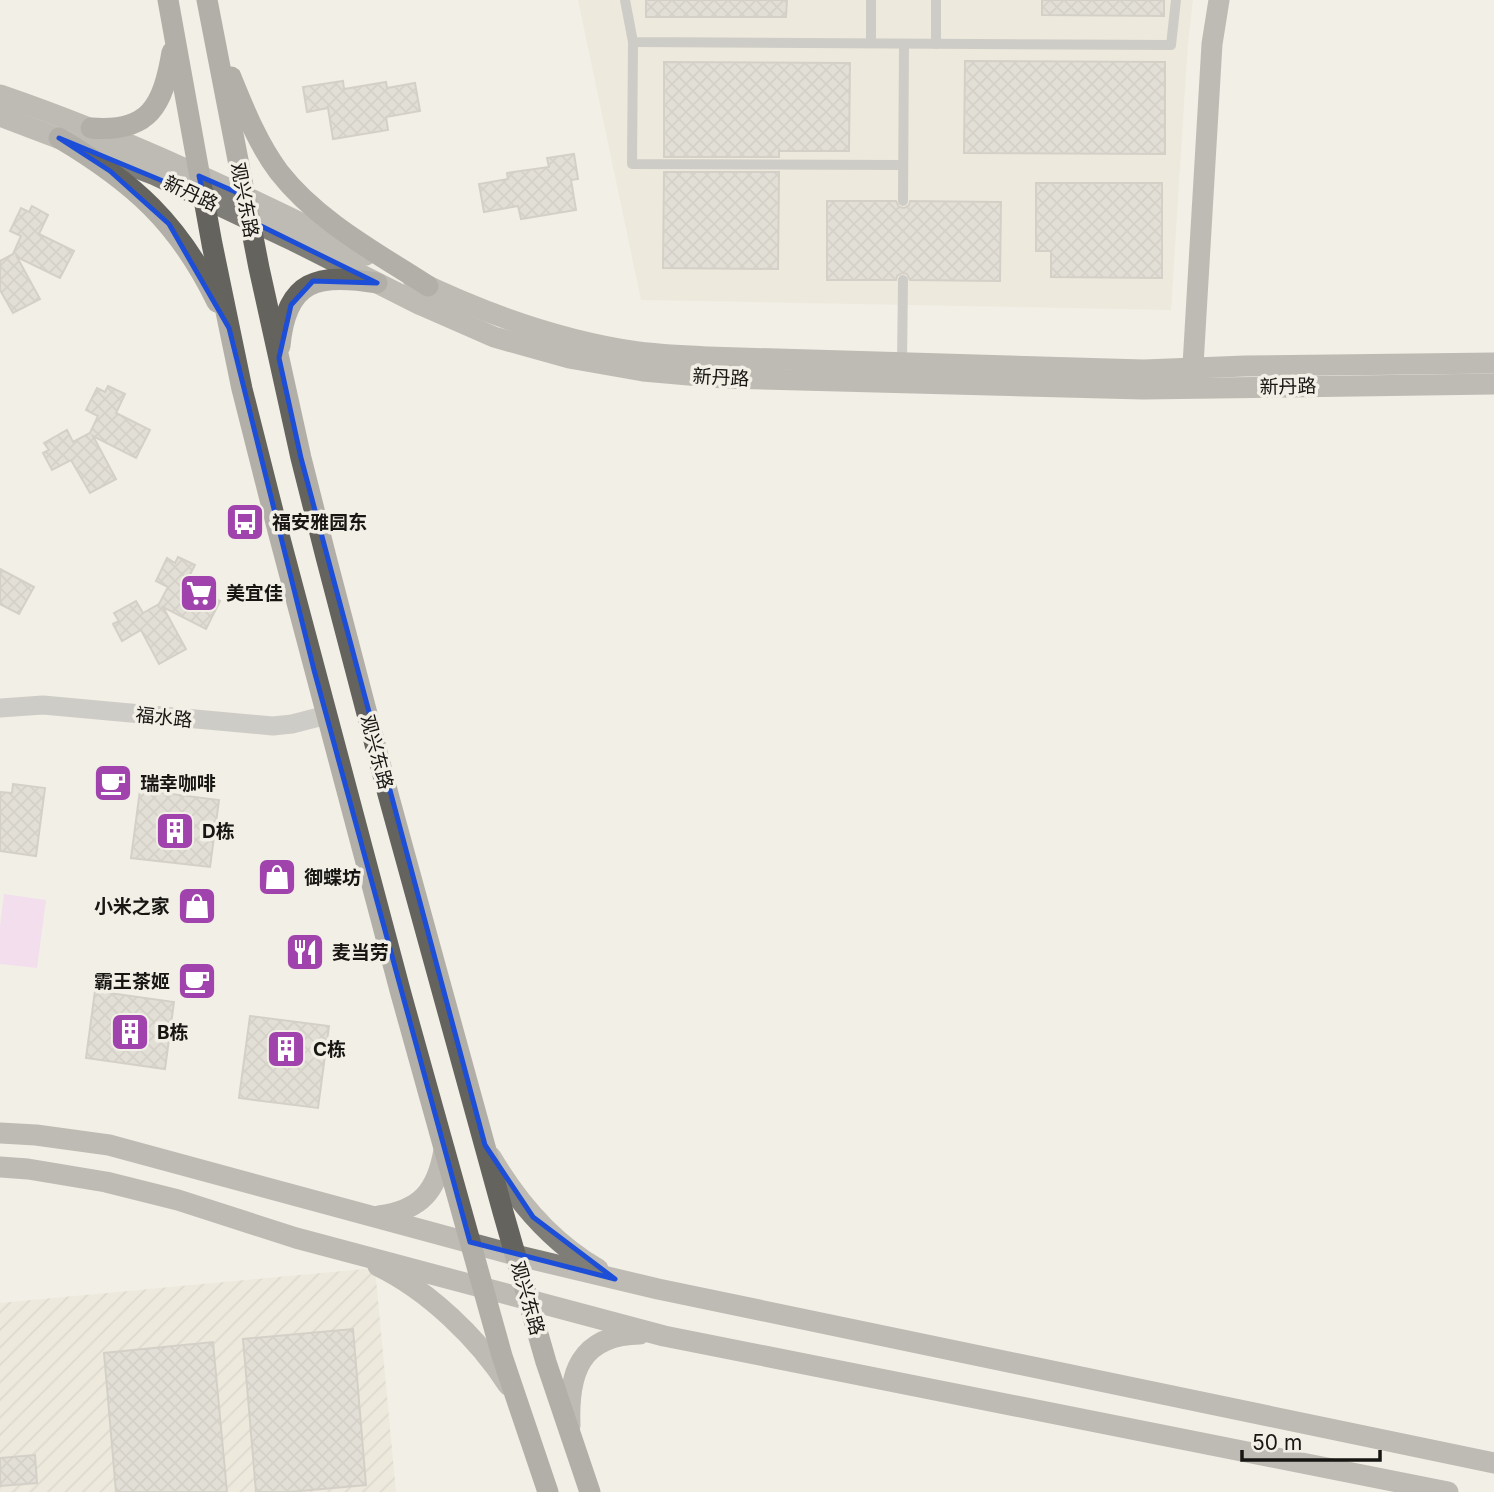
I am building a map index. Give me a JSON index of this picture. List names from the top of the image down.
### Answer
{
  "streets": {
    "main road": ["观兴东路"],
    "street": ["新丹路", "福水路"]
  },
  "crossings": [
    ["新丹路", "观兴东路"],
    ["观兴东路", "福水路"]
  ],
  "places": {
    "bus stop": ["福安雅园东"],
    "supermarket": ["美宜佳"],
    "cafe": ["瑞幸咖啡", "霸王茶姬"],
    "building": ["D栋", "B栋", "C栋"],
    "shop": ["御蝶坊", "小米之家"],
    "restaurant": ["麦当劳"]
  },
  "scale_bar": "50 m"
}
